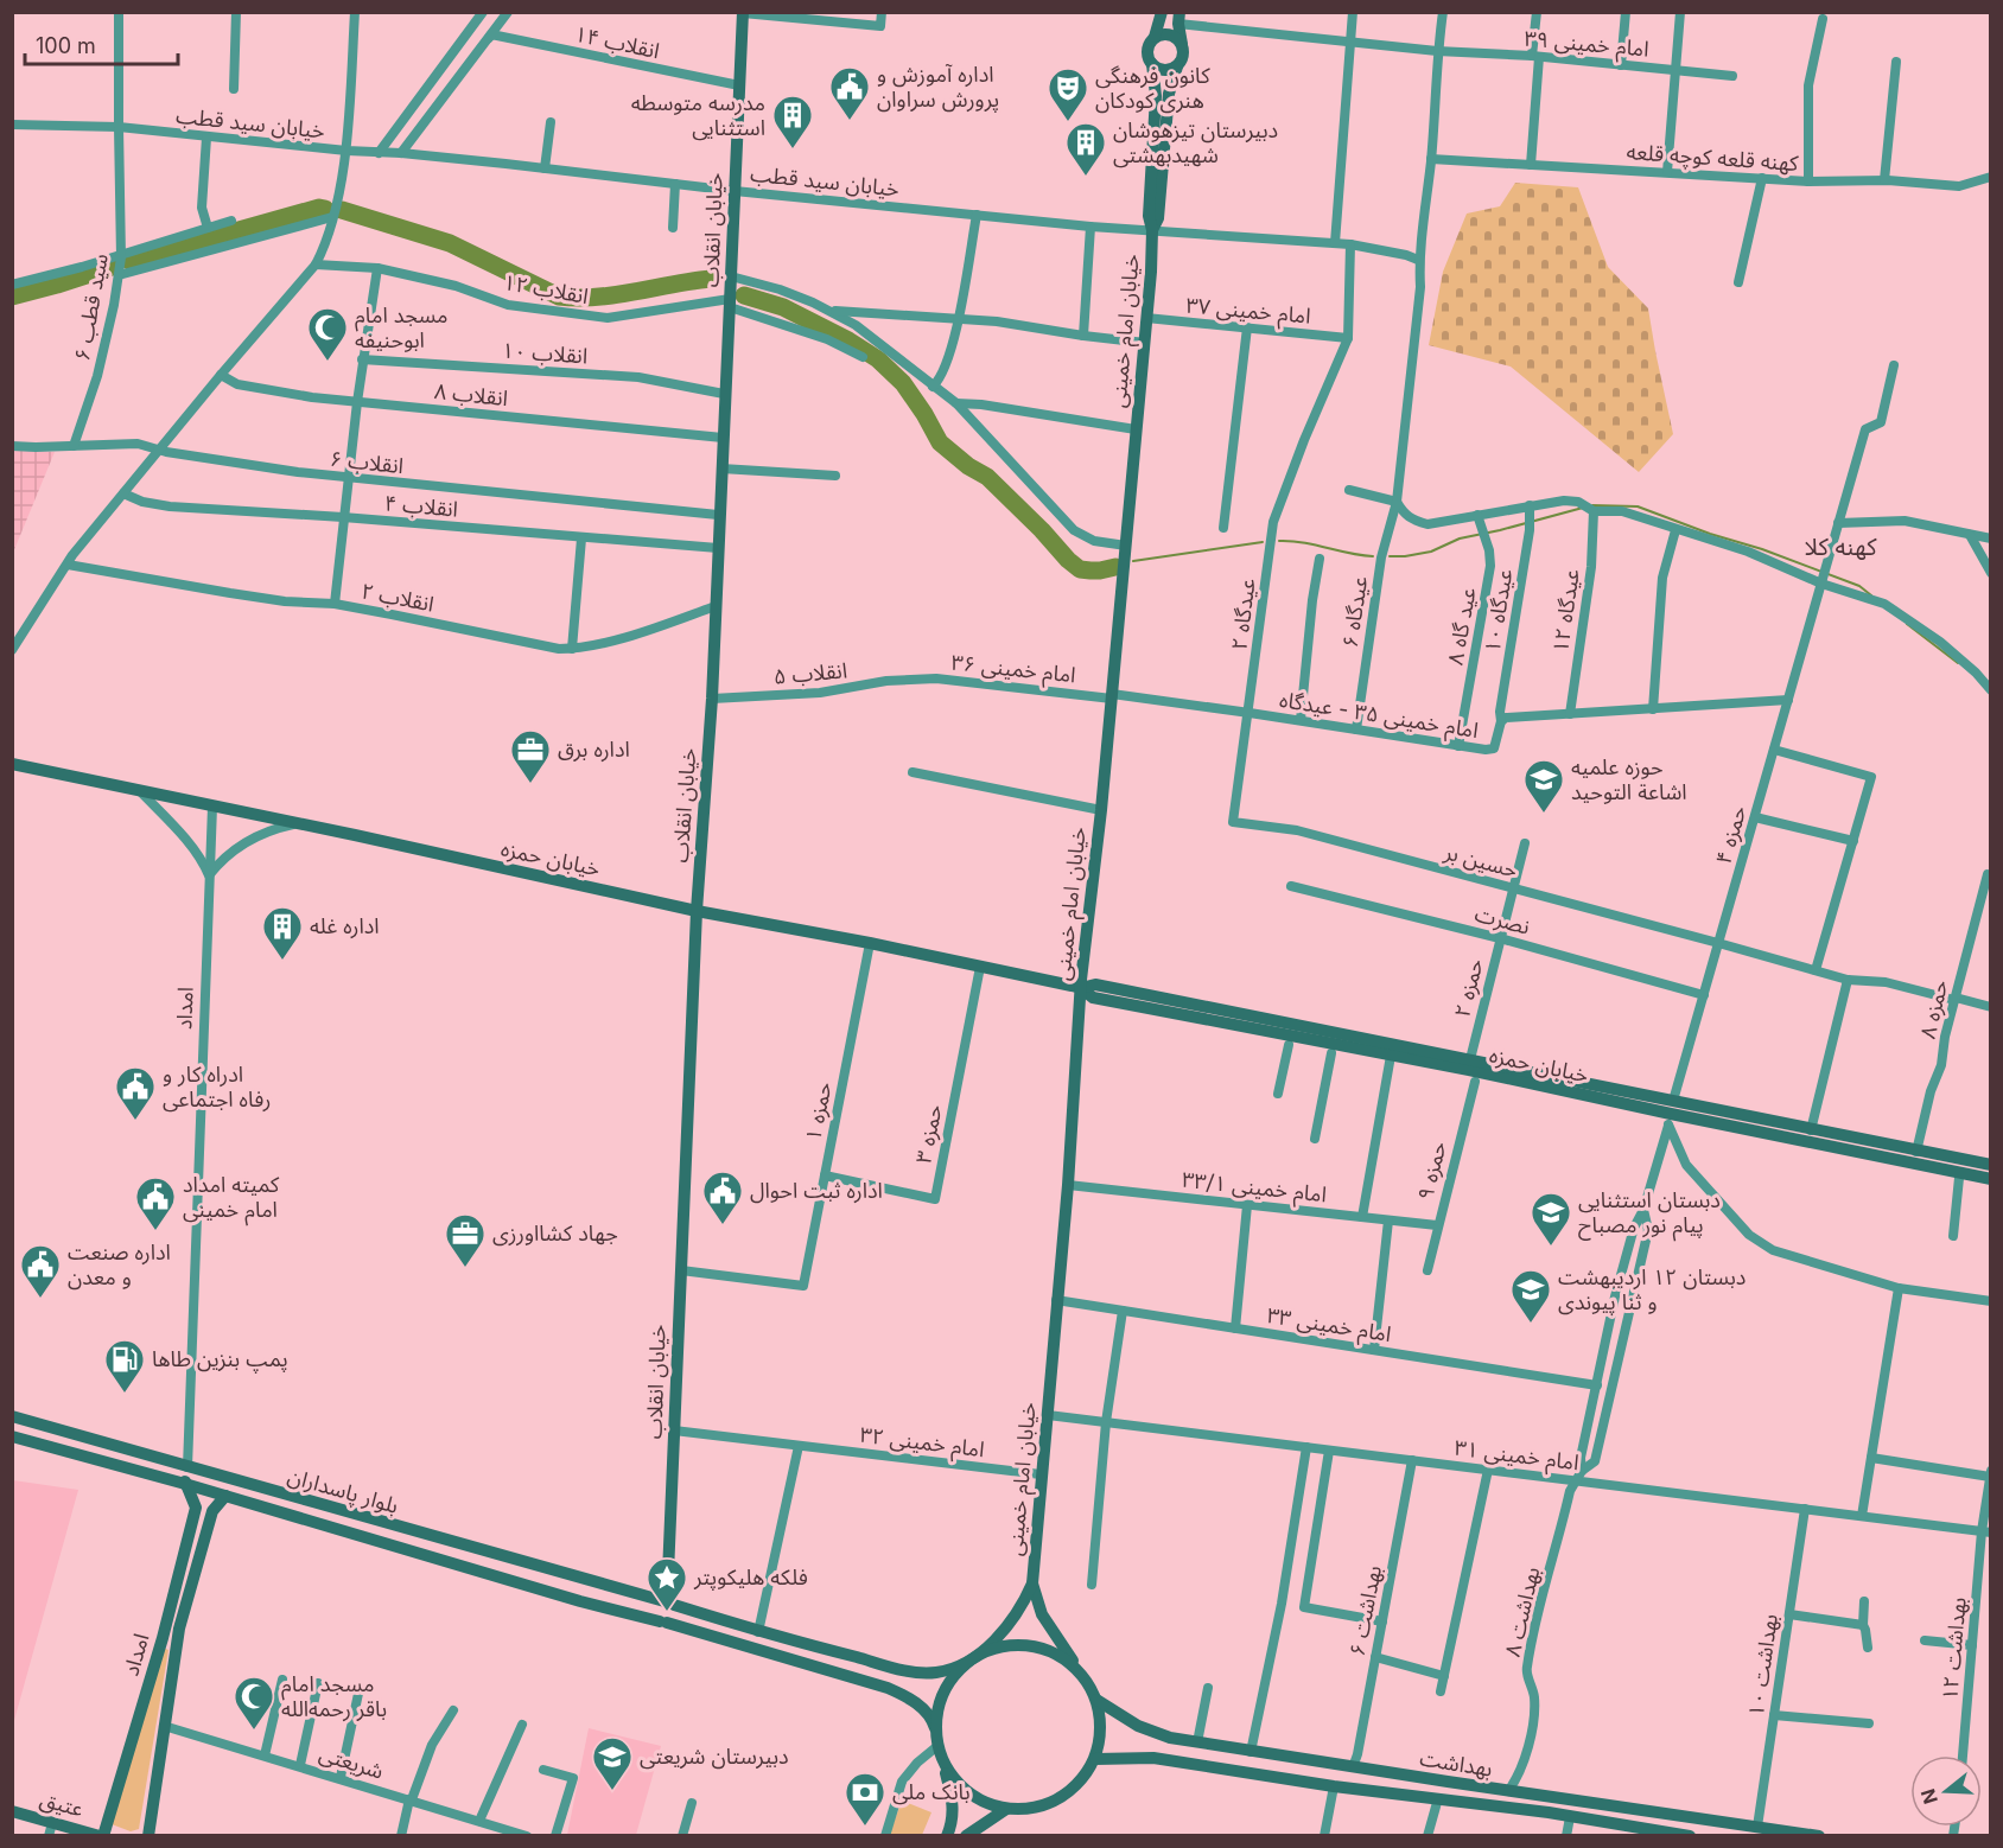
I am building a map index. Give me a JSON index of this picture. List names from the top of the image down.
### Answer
{
  "streets": {
    "main road": [
      "خیابان انقلاب",
      "خیابان امام خمینی",
      "خیابان حمزه",
      "امداد",
      "بلوار پاسداران",
      "بهداشت",
      "عتیق"
    ],
    "street": [
      "انقلاب ۱۴",
      "امام خمینی ۳۹",
      "خیابان سید قطب",
      "کهنه قلعه کوچه قلعه",
      "انقلاب ۱۲",
      "سید قطب ۶",
      "امام خمینی ۳۷",
      "انقلاب ۱۰",
      "انقلاب ۸",
      "انقلاب ۶",
      "انقلاب ۴",
      "انقلاب ۲",
      "عیدگاه ۱۰",
      "عیدگاه ۱۲",
      "عیدگاه ۶",
      "عیدگاه ۲",
      "عید گاه ۸",
      "امام خمینی ۳۶",
      "انقلاب ۵",
      "امام خمینی ۳۵ - عیدگاه",
      "حمزه ۴",
      "حسین بر",
      "نصرت",
      "حمزه ۲",
      "حمزه ۸",
      "حمزه ۱",
      "حمزه ۳",
      "حمزه ۹",
      "امام خمینی ۳۳/۱",
      "امام خمینی ۳۳",
      "امام خمینی ۳۲",
      "امام خمینی ۳۱",
      "بهداشت ۶",
      "بهداشت ۸",
      "بهداشت ۱۲",
      "بهداشت ۱۰",
      "شریعتی"
    ]
  },
  "crossings": [
    ["انقلاب ۱۴", "خیابان انقلاب"],
    ["امام خمینی ۳۹", "عیدگاه ۶"],
    ["خیابان سید قطب", "خیابان انقلاب"],
    ["خیابان سید قطب", "سید قطب ۶"],
    ["خیابان سید قطب", "خیابان امام خمینی"],
    ["خیابان سید قطب", "عیدگاه ۶"],
    ["خیابان سید قطب", "عیدگاه ۲"],
    ["کهنه قلعه کوچه قلعه", "عیدگاه ۶"],
    ["خیابان انقلاب", "انقلاب ۱۲"],
    ["خیابان انقلاب", "انقلاب ۱۰"],
    ["خیابان انقلاب", "انقلاب ۸"],
    ["خیابان انقلاب", "انقلاب ۶"],
    ["خیابان انقلاب", "انقلاب ۴"],
    ["خیابان انقلاب", "انقلاب ۲"],
    ["خیابان انقلاب", "انقلاب ۵"],
    ["خیابان انقلاب", "خیابان حمزه"],
    ["خیابان انقلاب", "حمزه ۱"],
    ["خیابان انقلاب", "امام خمینی ۳۲"],
    ["خیابان انقلاب", "بلوار پاسداران"],
    ["سید قطب ۶", "انقلاب ۶"],
    ["امام خمینی ۳۷", "خیابان امام خمینی"],
    ["امام خمینی ۳۷", "عیدگاه ۲"],
    ["خیابان امام خمینی", "امام خمینی ۳۶"],
    ["خیابان امام خمینی", "امام خمینی ۳۵ - عیدگاه"],
    ["خیابان امام خمینی", "خیابان حمزه"],
    ["خیابان امام خمینی", "امام خمینی ۳۳/۱"],
    ["خیابان امام خمینی", "امام خمینی ۳۳"],
    ["خیابان امام خمینی", "امام خمینی ۳۲"],
    ["خیابان امام خمینی", "امام خمینی ۳۱"],
    ["عیدگاه ۱۰", "امام خمینی ۳۵ - عیدگاه"],
    ["عیدگاه ۱۲", "امام خمینی ۳۵ - عیدگاه"],
    ["عیدگاه ۶", "امام خمینی ۳۵ - عیدگاه"],
    ["عیدگاه ۲", "امام خمینی ۳۵ - عیدگاه"],
    ["عیدگاه ۲", "حسین بر"],
    ["عید گاه ۸", "امام خمینی ۳۵ - عیدگاه"],
    ["امام خمینی ۳۶", "انقلاب ۵"],
    ["امام خمینی ۳۶", "امام خمینی ۳۵ - عیدگاه"],
    ["امام خمینی ۳۵ - عیدگاه", "حمزه ۴"],
    ["حمزه ۴", "خیابان حمزه"],
    ["حمزه ۴", "حسین بر"],
    ["حمزه ۴", "نصرت"],
    ["حمزه ۴", "بهداشت ۸"],
    ["خیابان حمزه", "حمزه ۲"],
    ["خیابان حمزه", "امداد"],
    ["خیابان حمزه", "حمزه ۸"],
    ["خیابان حمزه", "حمزه ۱"],
    ["خیابان حمزه", "حمزه ۳"],
    ["خیابان حمزه", "حمزه ۹"],
    ["حسین بر", "حمزه ۲"],
    ["حسین بر", "حمزه ۸"],
    ["نصرت", "حمزه ۲"],
    ["حمزه ۲", "حمزه ۹"],
    ["امداد", "بلوار پاسداران"],
    ["امداد", "شریعتی"],
    ["امداد", "عتیق"],
    ["حمزه ۱", "حمزه ۳"],
    ["حمزه ۹", "امام خمینی ۳۳/۱"],
    ["امام خمینی ۳۱", "بهداشت ۶"],
    ["امام خمینی ۳۱", "بهداشت ۸"],
    ["امام خمینی ۳۱", "بهداشت ۱۲"],
    ["امام خمینی ۳۱", "بهداشت ۱۰"],
    ["بلوار پاسداران", "بهداشت"],
    ["بهداشت ۶", "بهداشت"],
    ["بهداشت ۸", "بهداشت"],
    ["بهداشت ۱۰", "بهداشت"]
  ],
  "districts": ["کهنه کلا"],
  "places": {
    "public building": [
      "اداره آموزش و پرورش سراوان",
      "ادراه کار و رفاه اجتماعی",
      "اداره ثبت احوال",
      "کمیته امداد امام خمینی",
      "اداره صنعت و معدن"
    ],
    "theatre": ["کانون فرهنگی هنری کودکان"],
    "building": ["مدرسه متوسطه استثنایی", "دبیرستان تیزهوشان شهیدبهشتی", "اداره غله"],
    "mosque": ["مسجد امام ابوحنیفه", "مسجد امام باقر رحمه‌الله"],
    "office": ["اداره برق", "جهاد کشااورزی"],
    "school or university": [
      "حوزه علمیه اشاعة التوحید",
      "دبستان استثنایی پیام نور مصباح",
      "دبستان ۱۲ اردیبهشت و ثنا پیوندی",
      "دبیرستان شریعتی"
    ],
    "fuel station": ["پمپ بنزین طاها"],
    "place": ["فلکه هلیکوپتر"],
    "bank": ["بانک ملی"]
  },
  "scale_bar": "100 m",
  "north": "left"
}
